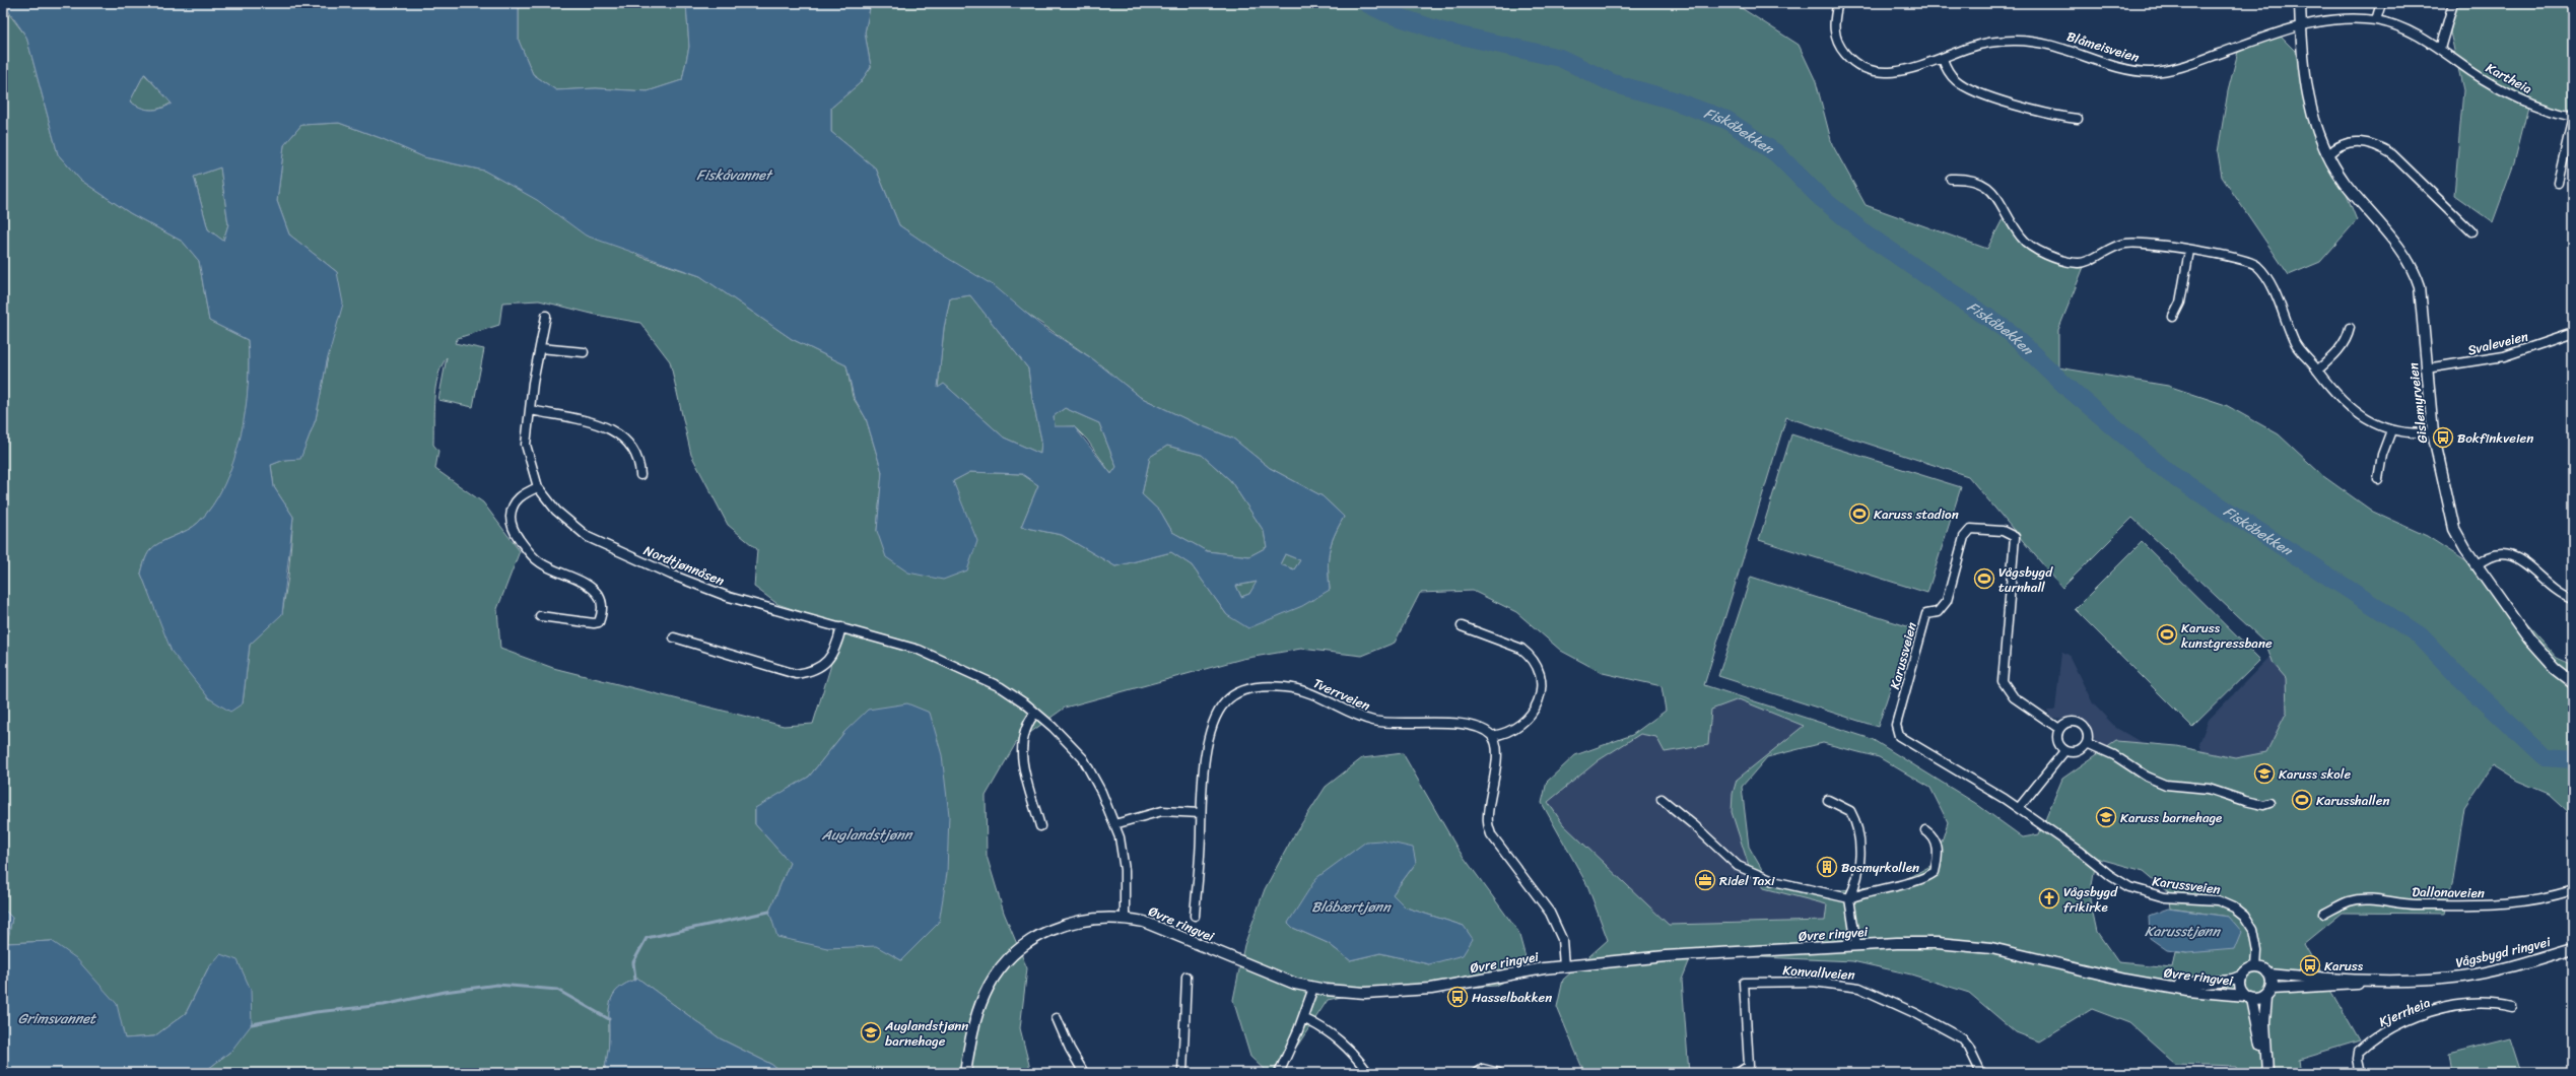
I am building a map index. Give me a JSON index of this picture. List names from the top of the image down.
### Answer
{
  "streets": {
    "street": [
      "Blåmeisveien",
      "Kartheia",
      "Svaleveien",
      "Gislemyrveien",
      "Nordtjønnåsen",
      "Karussveien",
      "Tverrveien",
      "Dallonaveien",
      "Øvre ringvei",
      "Vågsbygd ringvei",
      "Konvallveien",
      "Kjerrheia"
    ]
  },
  "crossings": [
    ["Blåmeisveien", "Kartheia"],
    ["Blåmeisveien", "Gislemyrveien"],
    ["Kartheia", "Gislemyrveien"],
    ["Svaleveien", "Gislemyrveien"],
    ["Nordtjønnåsen", "Øvre ringvei"],
    ["Karussveien", "Øvre ringvei"],
    ["Karussveien", "Vågsbygd ringvei"],
    ["Øvre ringvei", "Vågsbygd ringvei"]
  ],
  "water": [
    "Fiskåbekken",
    "Fiskåvannet",
    "Auglandstjønn",
    "Blåbærtjønn",
    "Karusstjønn",
    "Grimsvannet"
  ],
  "places": {
    "bus stop": ["Bokfinkveien", "Karuss", "Hasselbakken"],
    "sports": [
      "Karuss stadion",
      "Vågsbygd turnhall",
      "Karuss kunstgressbane",
      "Karusshallen"
    ],
    "school or university": ["Karuss skole", "Karuss barnehage", "Auglandstjønn barnehage"],
    "building": ["Bosmyrkollen"],
    "office": ["Ridel Taxi"],
    "church": ["Vågsbygd frikirke"]
  }
}
